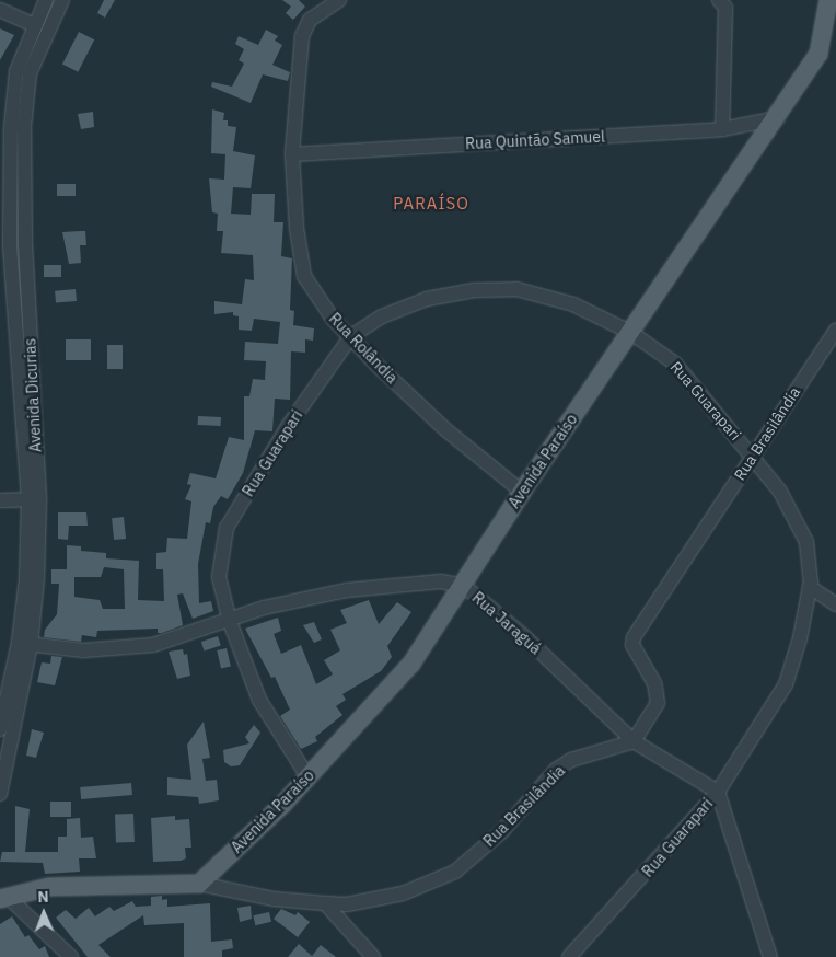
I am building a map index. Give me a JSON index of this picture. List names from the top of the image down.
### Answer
{
  "streets": {
    "main road": ["Rua Brasilândia", "Avenida Paraíso"],
    "street": [
      "Rua Quintão Samuel",
      "Rua Rolândia",
      "Avenida Dicurias",
      "Rua Guarapari",
      "Rua Jaraguá"
    ]
  },
  "crossings": [
    ["Rua Quintão Samuel", "Rua Rolândia"],
    ["Rua Quintão Samuel", "Avenida Paraíso"],
    ["Rua Rolândia", "Rua Guarapari"],
    ["Rua Rolândia", "Avenida Paraíso"],
    ["Avenida Dicurias", "Rua Jaraguá"],
    ["Rua Guarapari", "Rua Brasilândia"],
    ["Rua Guarapari", "Avenida Paraíso"],
    ["Rua Guarapari", "Rua Jaraguá"],
    ["Rua Brasilândia", "Avenida Paraíso"],
    ["Rua Brasilândia", "Rua Jaraguá"],
    ["Avenida Paraíso", "Rua Jaraguá"]
  ],
  "districts": ["PARAÍSO"],
  "north": "top"
}
